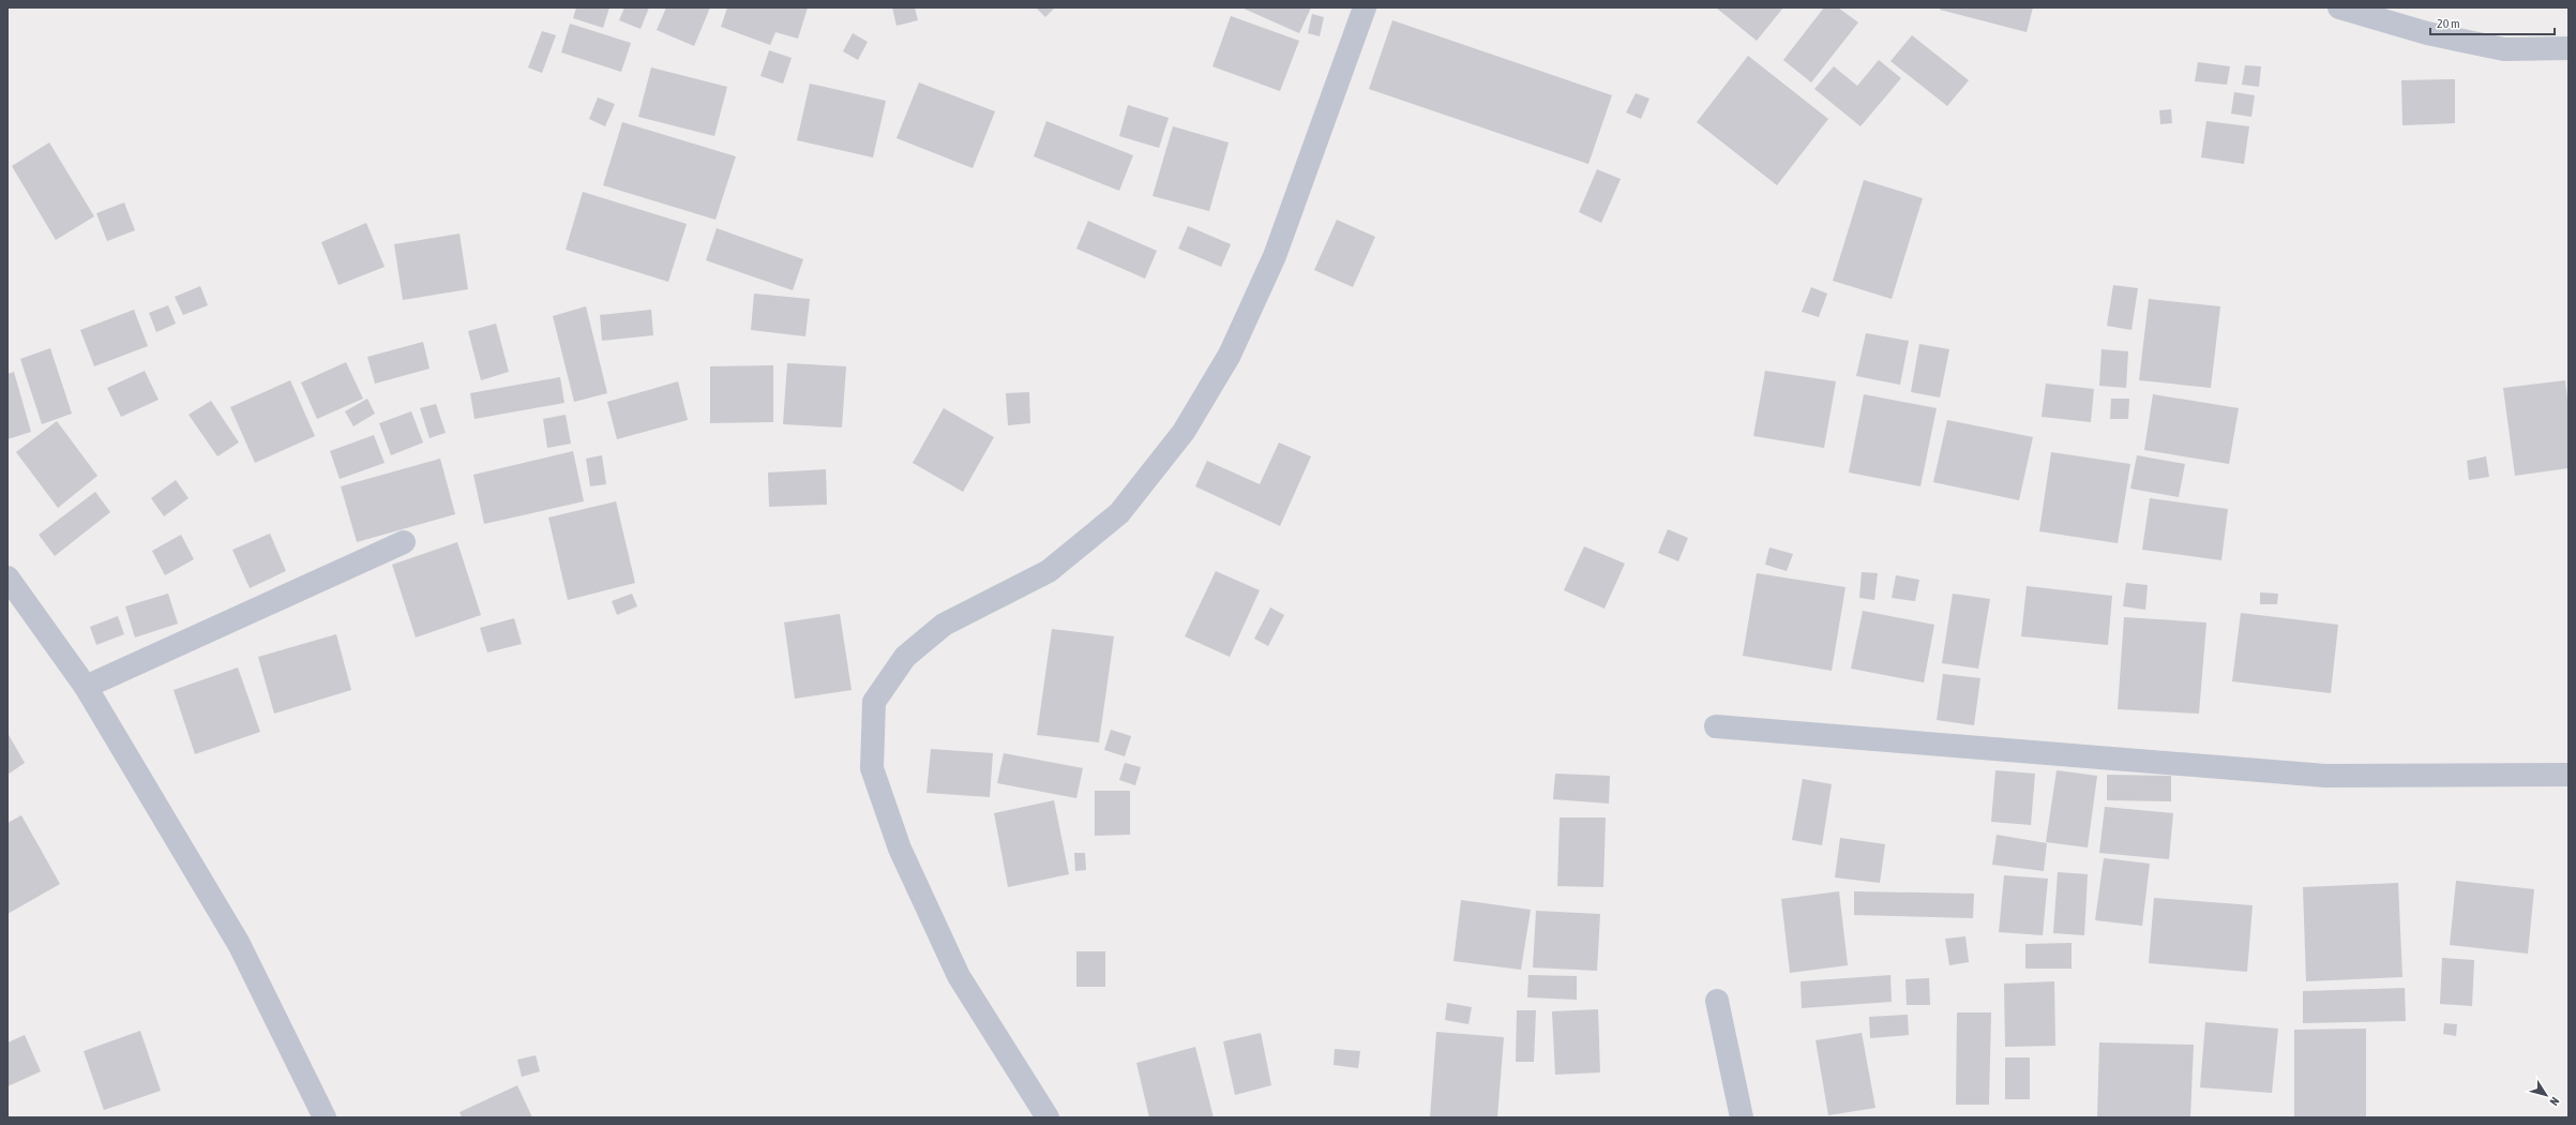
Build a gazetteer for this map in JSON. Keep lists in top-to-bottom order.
{
  "scale_bar": "20 m",
  "north": "bottom right"
}
